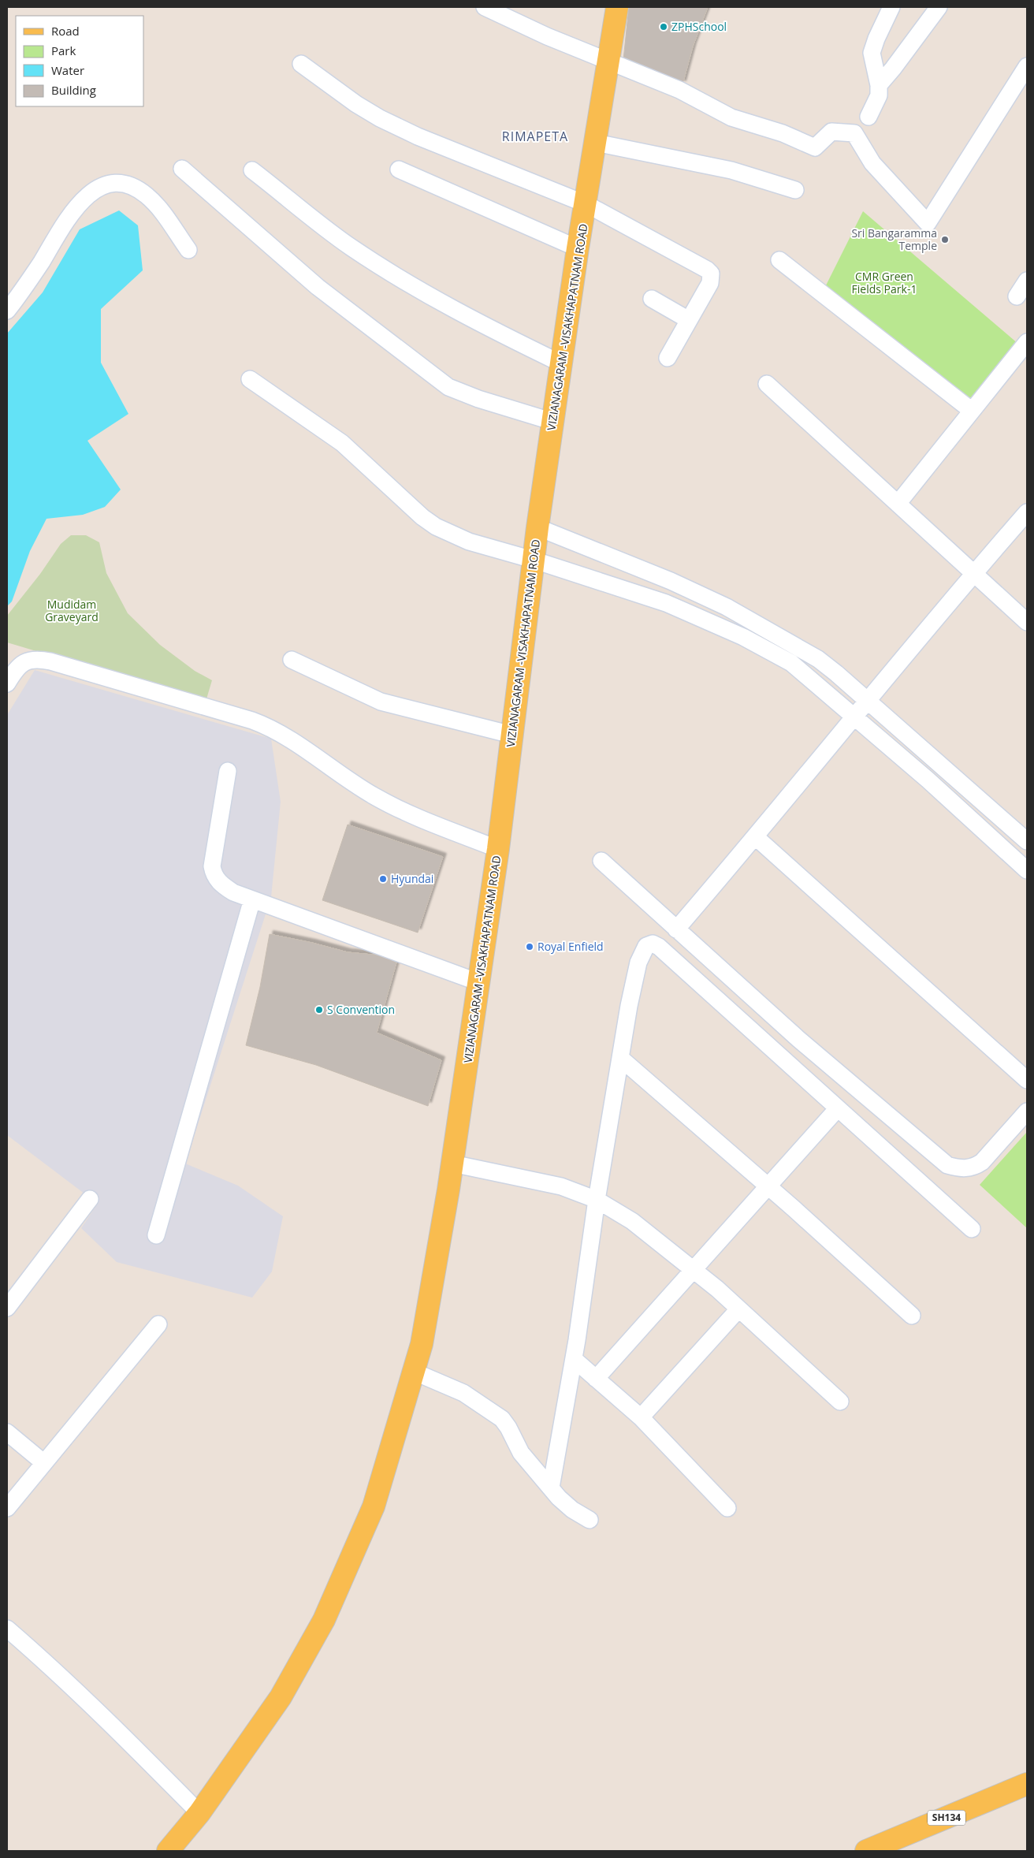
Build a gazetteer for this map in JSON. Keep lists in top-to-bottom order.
{
  "streets": {
    "main road": ["VIZIANAGARAM -VISAKHAPATNAM ROAD", "SH134"]
  },
  "districts": ["RIMAPETA"],
  "parks": ["CMR Green Fields Park-1", "Mudidam Graveyard"],
  "places": [
    "ZPHSchool",
    "Sri Bangaramma Temple",
    "Hyundai",
    "Royal Enfield",
    "S Convention"
  ],
  "legend": [
    "Road",
    "Park",
    "Water",
    "Building"
  ]
}
